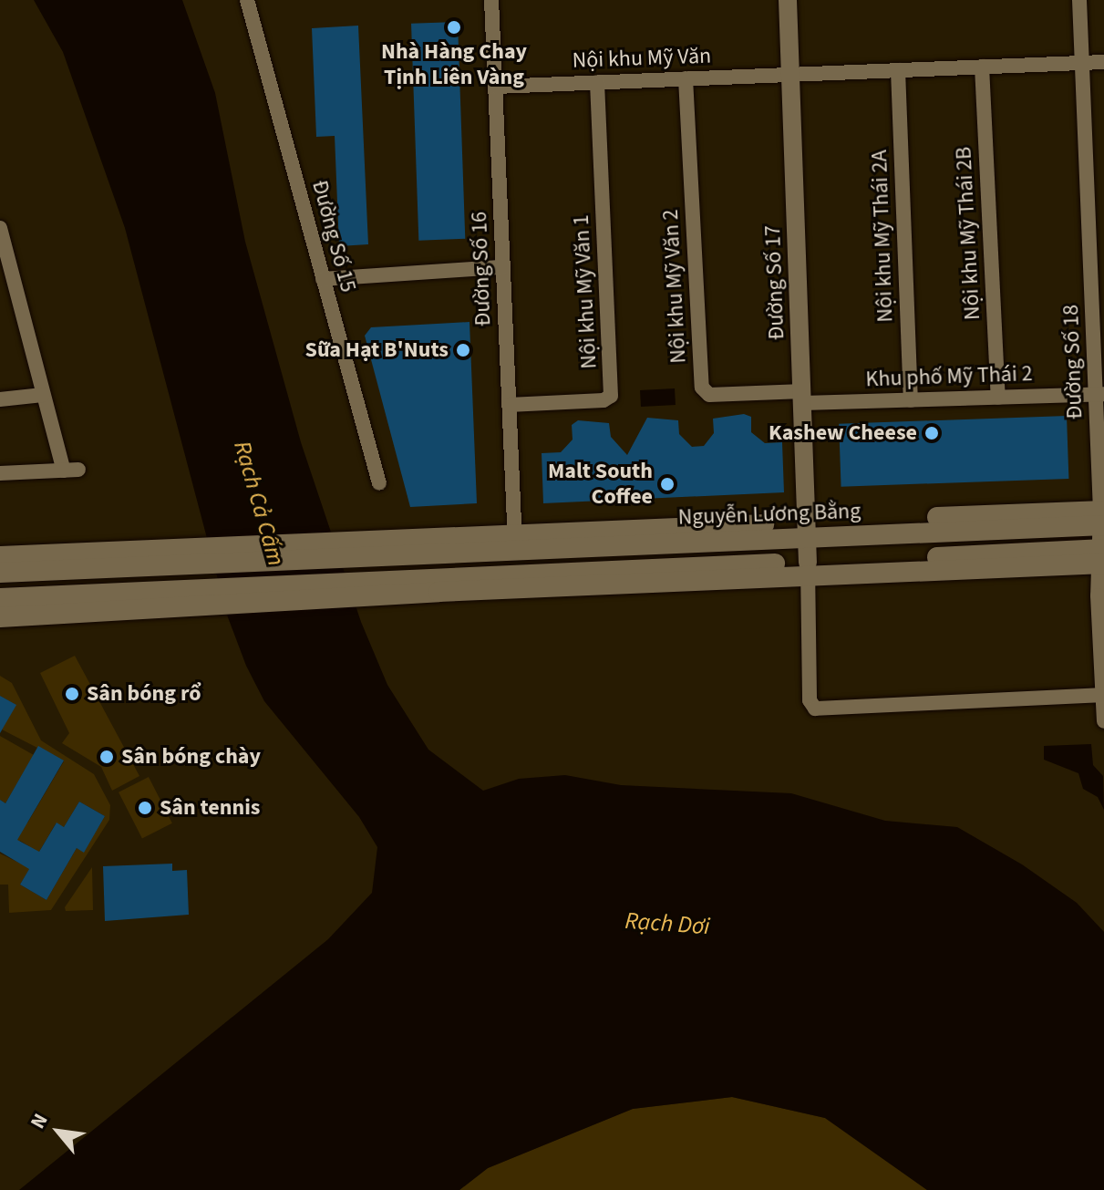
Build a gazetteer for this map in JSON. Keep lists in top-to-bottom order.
{
  "streets": {
    "main road": ["Nguyễn Lương Bằng"],
    "street": [
      "Nội khu Mỹ Văn",
      "Nội khu Mỹ Thái 2B",
      "Đường Số 15",
      "Nội khu Mỹ Thái 2A",
      "Đường Số 16",
      "Đường Số 17",
      "Nội khu Mỹ Văn 2",
      "Nội khu Mỹ Văn 1",
      "Đường Số 18",
      "Khu phố Mỹ Thái 2"
    ]
  },
  "crossings": [
    ["Nội khu Mỹ Văn", "Đường Số 16"],
    ["Nội khu Mỹ Văn", "Đường Số 17"],
    ["Nội khu Mỹ Văn", "Nội khu Mỹ Văn 2"],
    ["Nội khu Mỹ Văn", "Nội khu Mỹ Văn 1"],
    ["Nội khu Mỹ Thái 2B", "Khu phố Mỹ Thái 2"],
    ["Nội khu Mỹ Thái 2A", "Khu phố Mỹ Thái 2"],
    ["Đường Số 16", "Nội khu Mỹ Văn 1"],
    ["Đường Số 16", "Nguyễn Lương Bằng"],
    ["Đường Số 17", "Nội khu Mỹ Văn 2"],
    ["Đường Số 17", "Khu phố Mỹ Thái 2"],
    ["Đường Số 17", "Nguyễn Lương Bằng"],
    ["Nội khu Mỹ Văn 2", "Khu phố Mỹ Thái 2"],
    ["Đường Số 18", "Khu phố Mỹ Thái 2"],
    ["Đường Số 18", "Nguyễn Lương Bằng"]
  ],
  "water": ["Rạch Cả Cấm", "Rạch Dơi"],
  "places": [
    "Nhà Hàng Chay Tịnh Liên Vàng",
    "Sữa Hạt B'Nuts",
    "Kashew Cheese",
    "Malt South Coffee",
    "Sân bóng rổ",
    "Sân bóng chày",
    "Sân tennis"
  ],
  "north": "top left"
}
